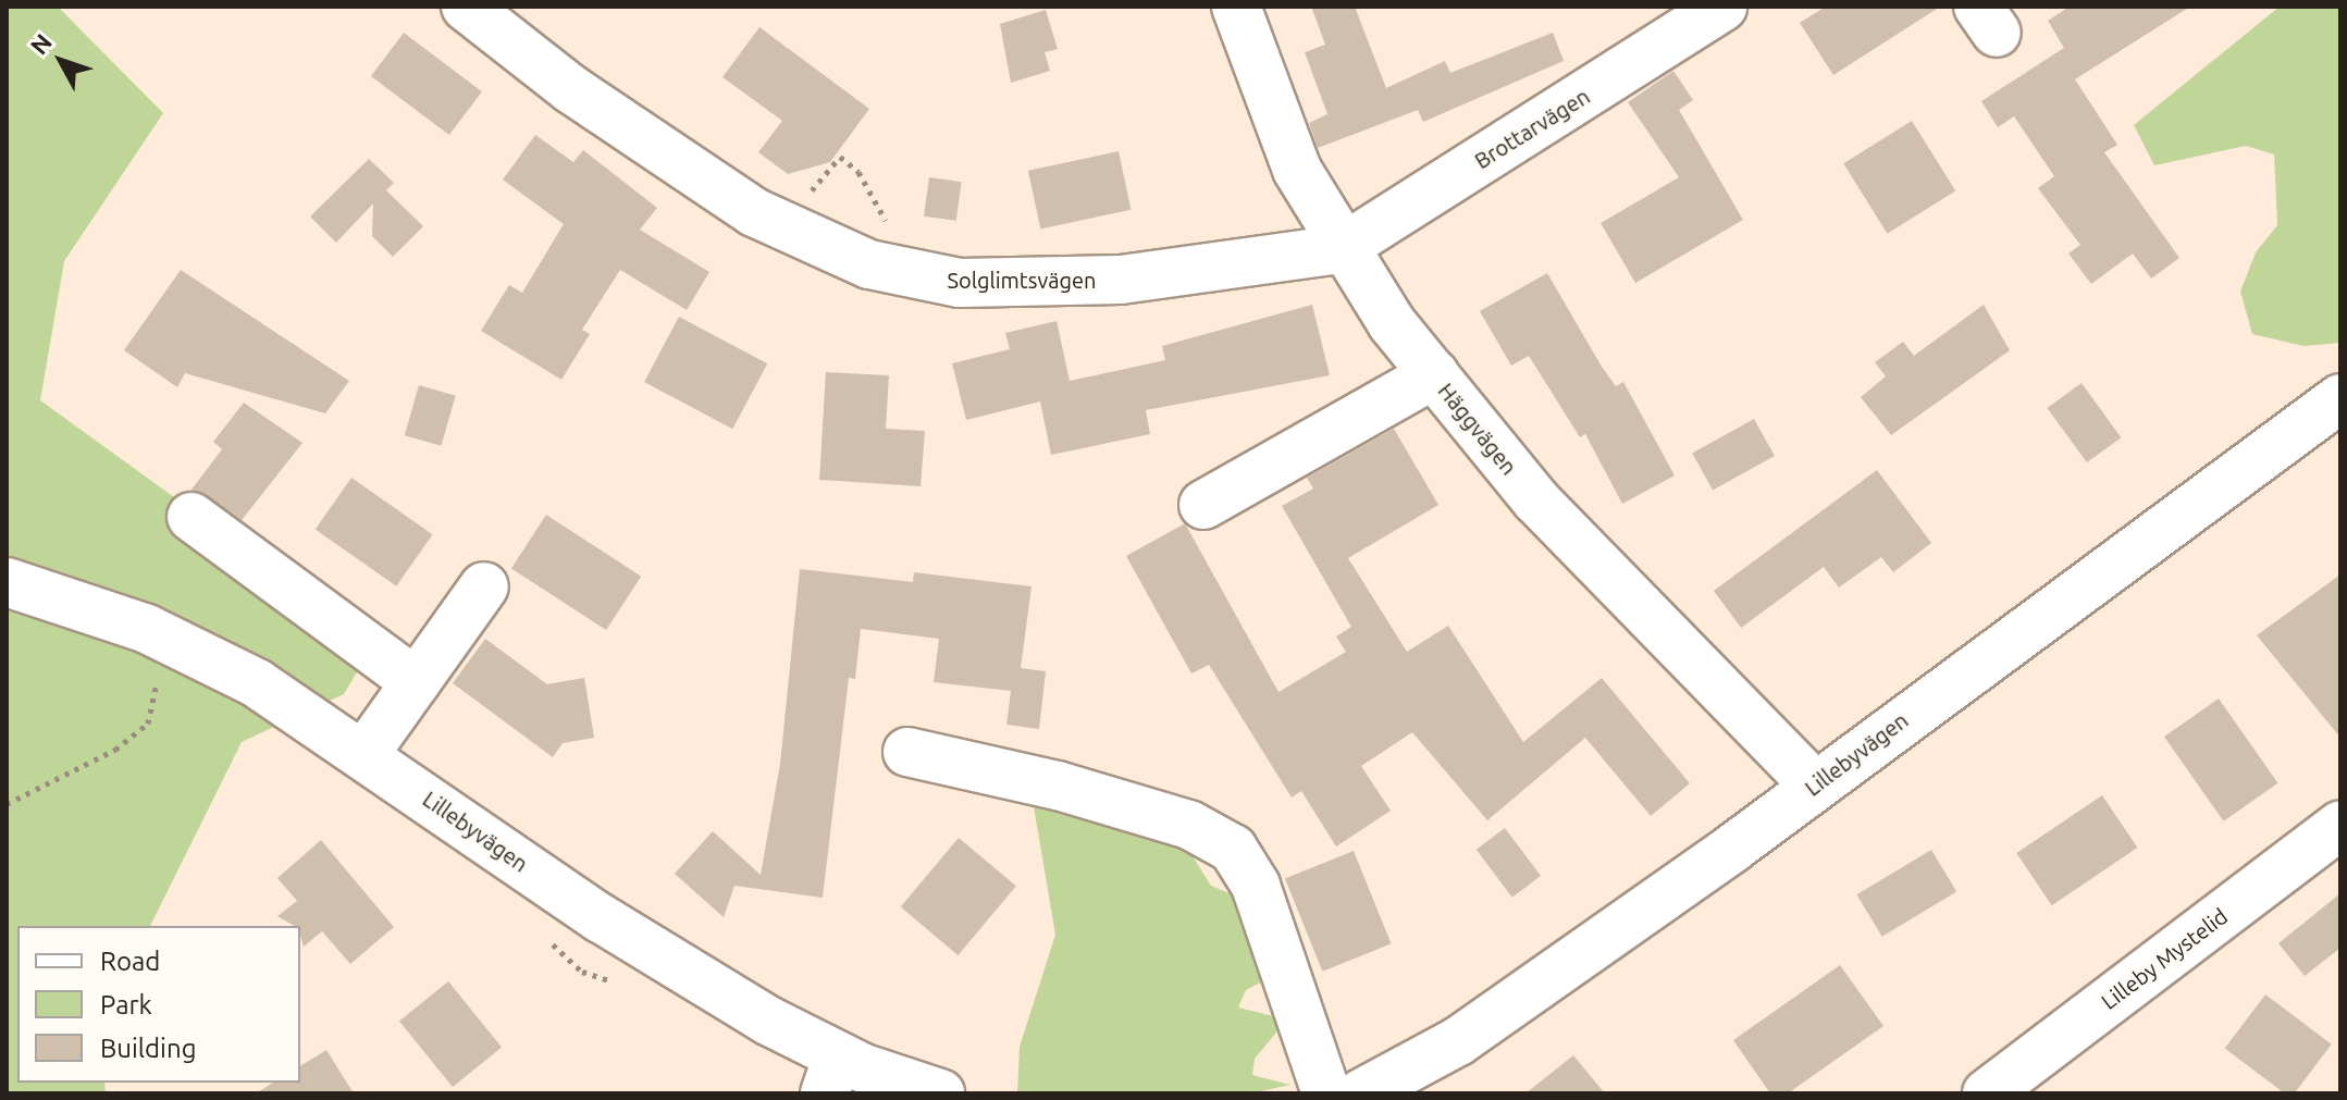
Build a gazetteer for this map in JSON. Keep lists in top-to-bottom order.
{
  "streets": {
    "street": [
      "Brottarvägen",
      "Solglimtsvägen",
      "Häggvägen",
      "Lillebyvägen",
      "Lilleby Mystelid"
    ]
  },
  "crossings": [
    ["Brottarvägen", "Solglimtsvägen"],
    ["Brottarvägen", "Häggvägen"],
    ["Solglimtsvägen", "Häggvägen"],
    ["Häggvägen", "Lillebyvägen"]
  ],
  "legend": ["Road", "Park", "Building"],
  "north": "top left"
}
